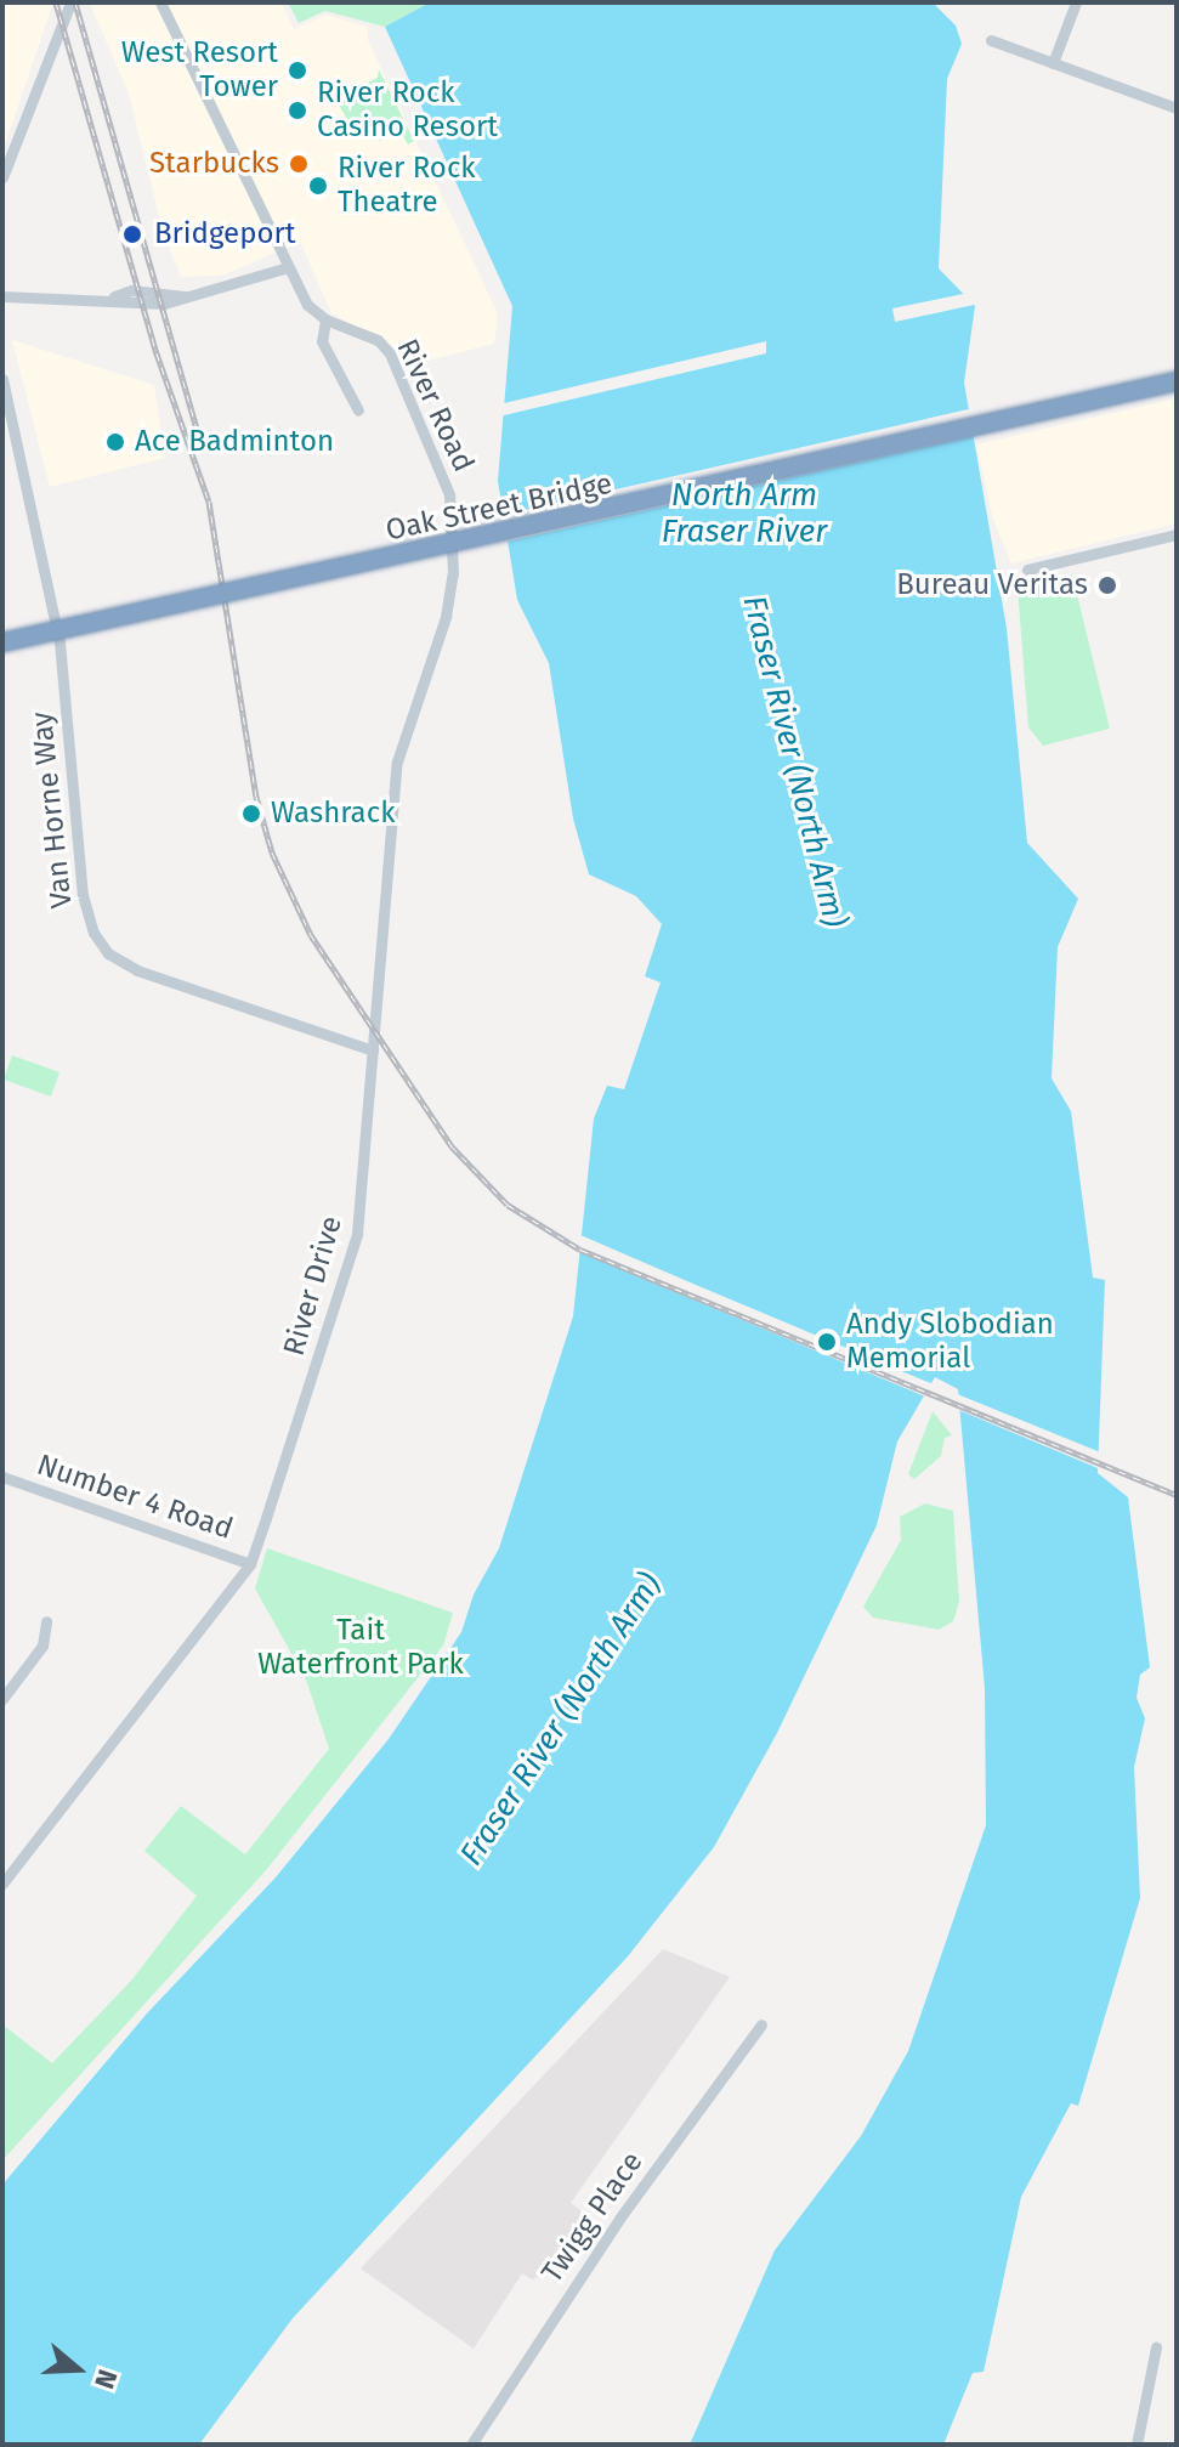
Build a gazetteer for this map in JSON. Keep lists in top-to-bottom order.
{
  "streets": {
    "highway": ["Oak Street Bridge"],
    "street": [
      "River Road",
      "Van Horne Way",
      "River Drive",
      "Number 4 Road",
      "Twigg Place"
    ]
  },
  "crossings": [
    ["River Road", "River Drive"],
    ["Van Horne Way", "River Drive"],
    ["River Drive", "Number 4 Road"]
  ],
  "water": ["North Arm Fraser River", "Fraser River (North Arm)"],
  "parks": ["Tait Waterfront Park"],
  "places": [
    "West Resort Tower",
    "River Rock Casino Resort",
    "Starbucks",
    "River Rock Theatre",
    "Bridgeport",
    "Ace Badminton",
    "Bureau Veritas",
    "Washrack",
    "Andy Slobodian Memorial"
  ],
  "north": "right"
}
